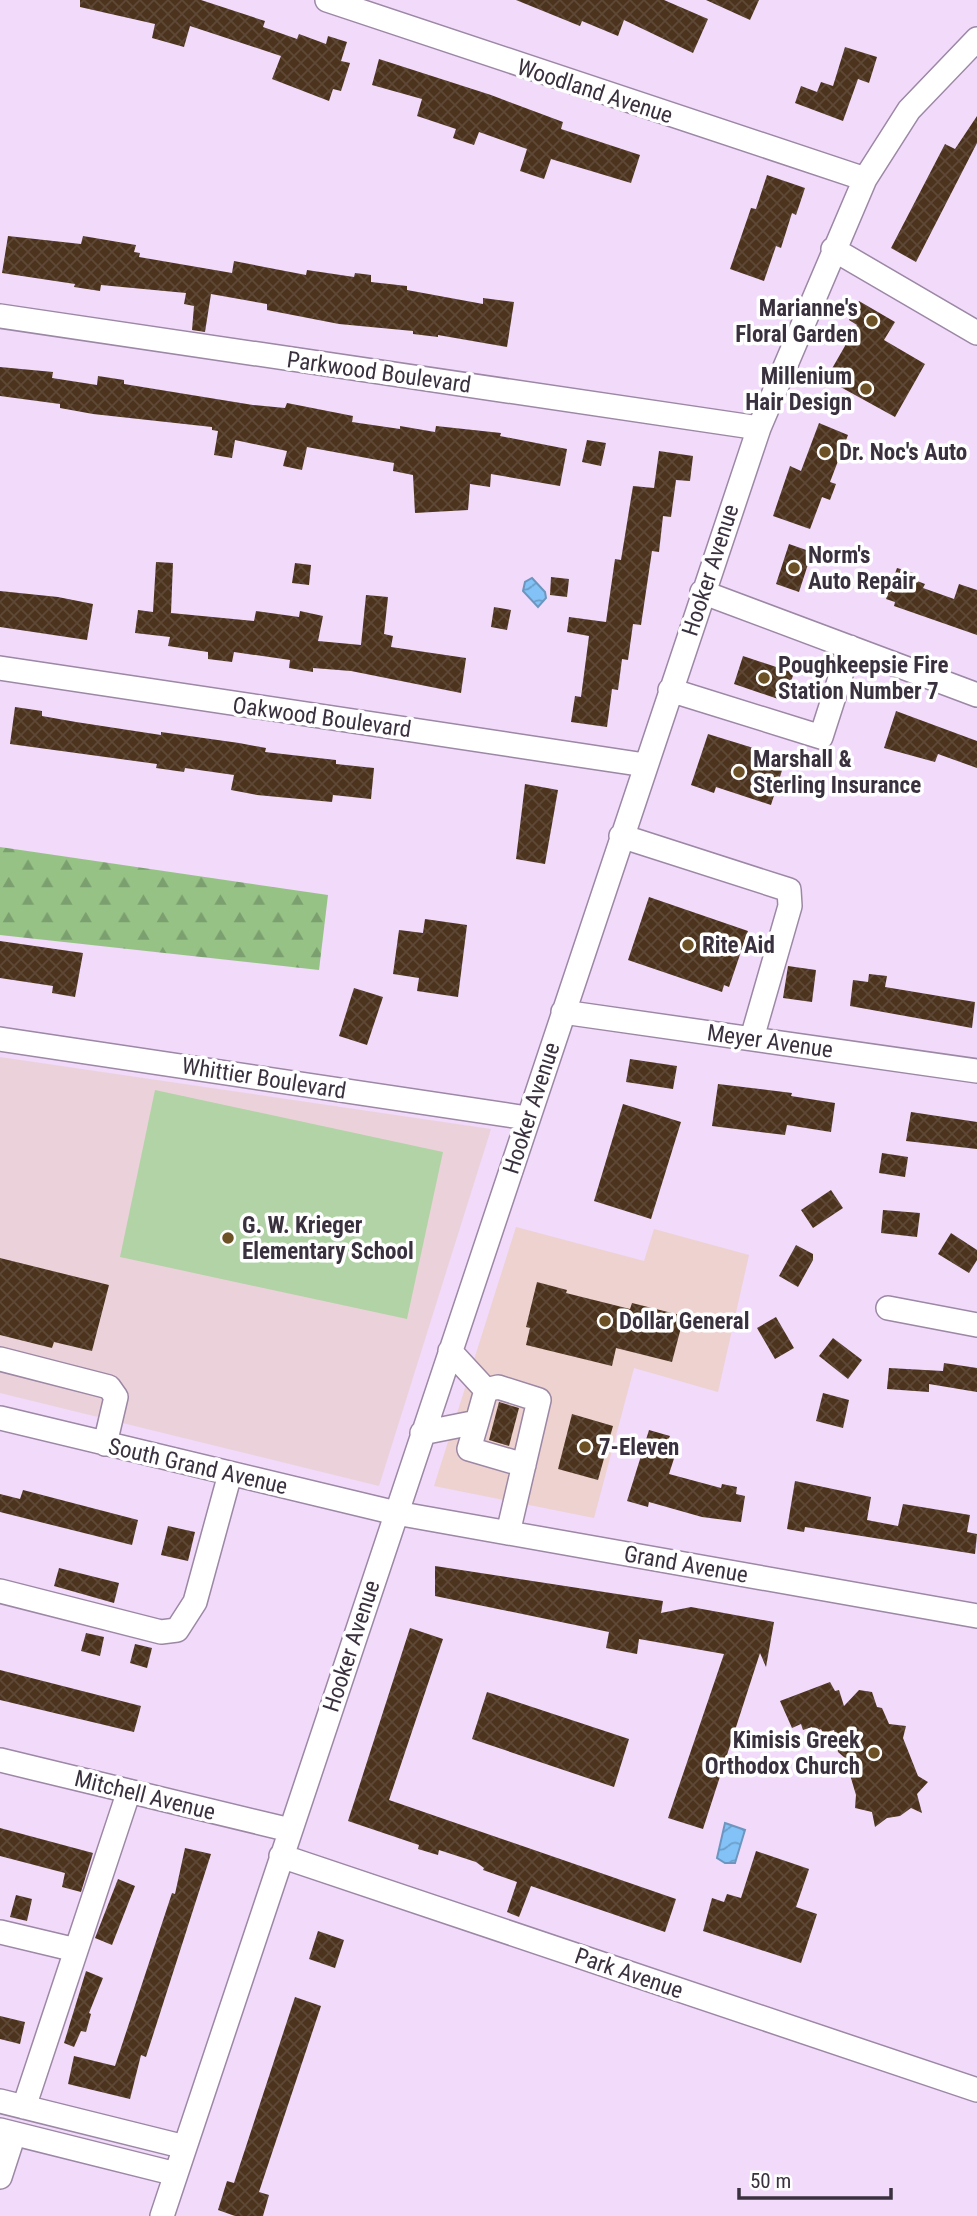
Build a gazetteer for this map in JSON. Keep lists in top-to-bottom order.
{
  "streets": {
    "street": [
      "Woodland Avenue",
      "Parkwood Boulevard",
      "Hooker Avenue",
      "Oakwood Boulevard",
      "Meyer Avenue",
      "Whittier Boulevard",
      "South Grand Avenue",
      "Grand Avenue",
      "Mitchell Avenue",
      "Park Avenue"
    ]
  },
  "crossings": [
    ["Woodland Avenue", "Hooker Avenue"],
    ["Parkwood Boulevard", "Hooker Avenue"],
    ["Hooker Avenue", "Oakwood Boulevard"],
    ["Hooker Avenue", "Meyer Avenue"],
    ["Hooker Avenue", "Whittier Boulevard"],
    ["Hooker Avenue", "South Grand Avenue"],
    ["Hooker Avenue", "Grand Avenue"],
    ["Hooker Avenue", "Mitchell Avenue"],
    ["Hooker Avenue", "Park Avenue"],
    ["South Grand Avenue", "Grand Avenue"]
  ],
  "places": [
    "Marianne's Floral Garden",
    "Millenium Hair Design",
    "Dr. Noc's Auto",
    "Norm's Auto Repair",
    "Poughkeepsie Fire Station Number 7",
    "Marshall & Sterling Insurance",
    "Rite Aid",
    "G. W. Krieger Elementary School",
    "Dollar General",
    "7-Eleven",
    "Kimisis Greek Orthodox Church"
  ],
  "scale_bar": "50 m"
}
